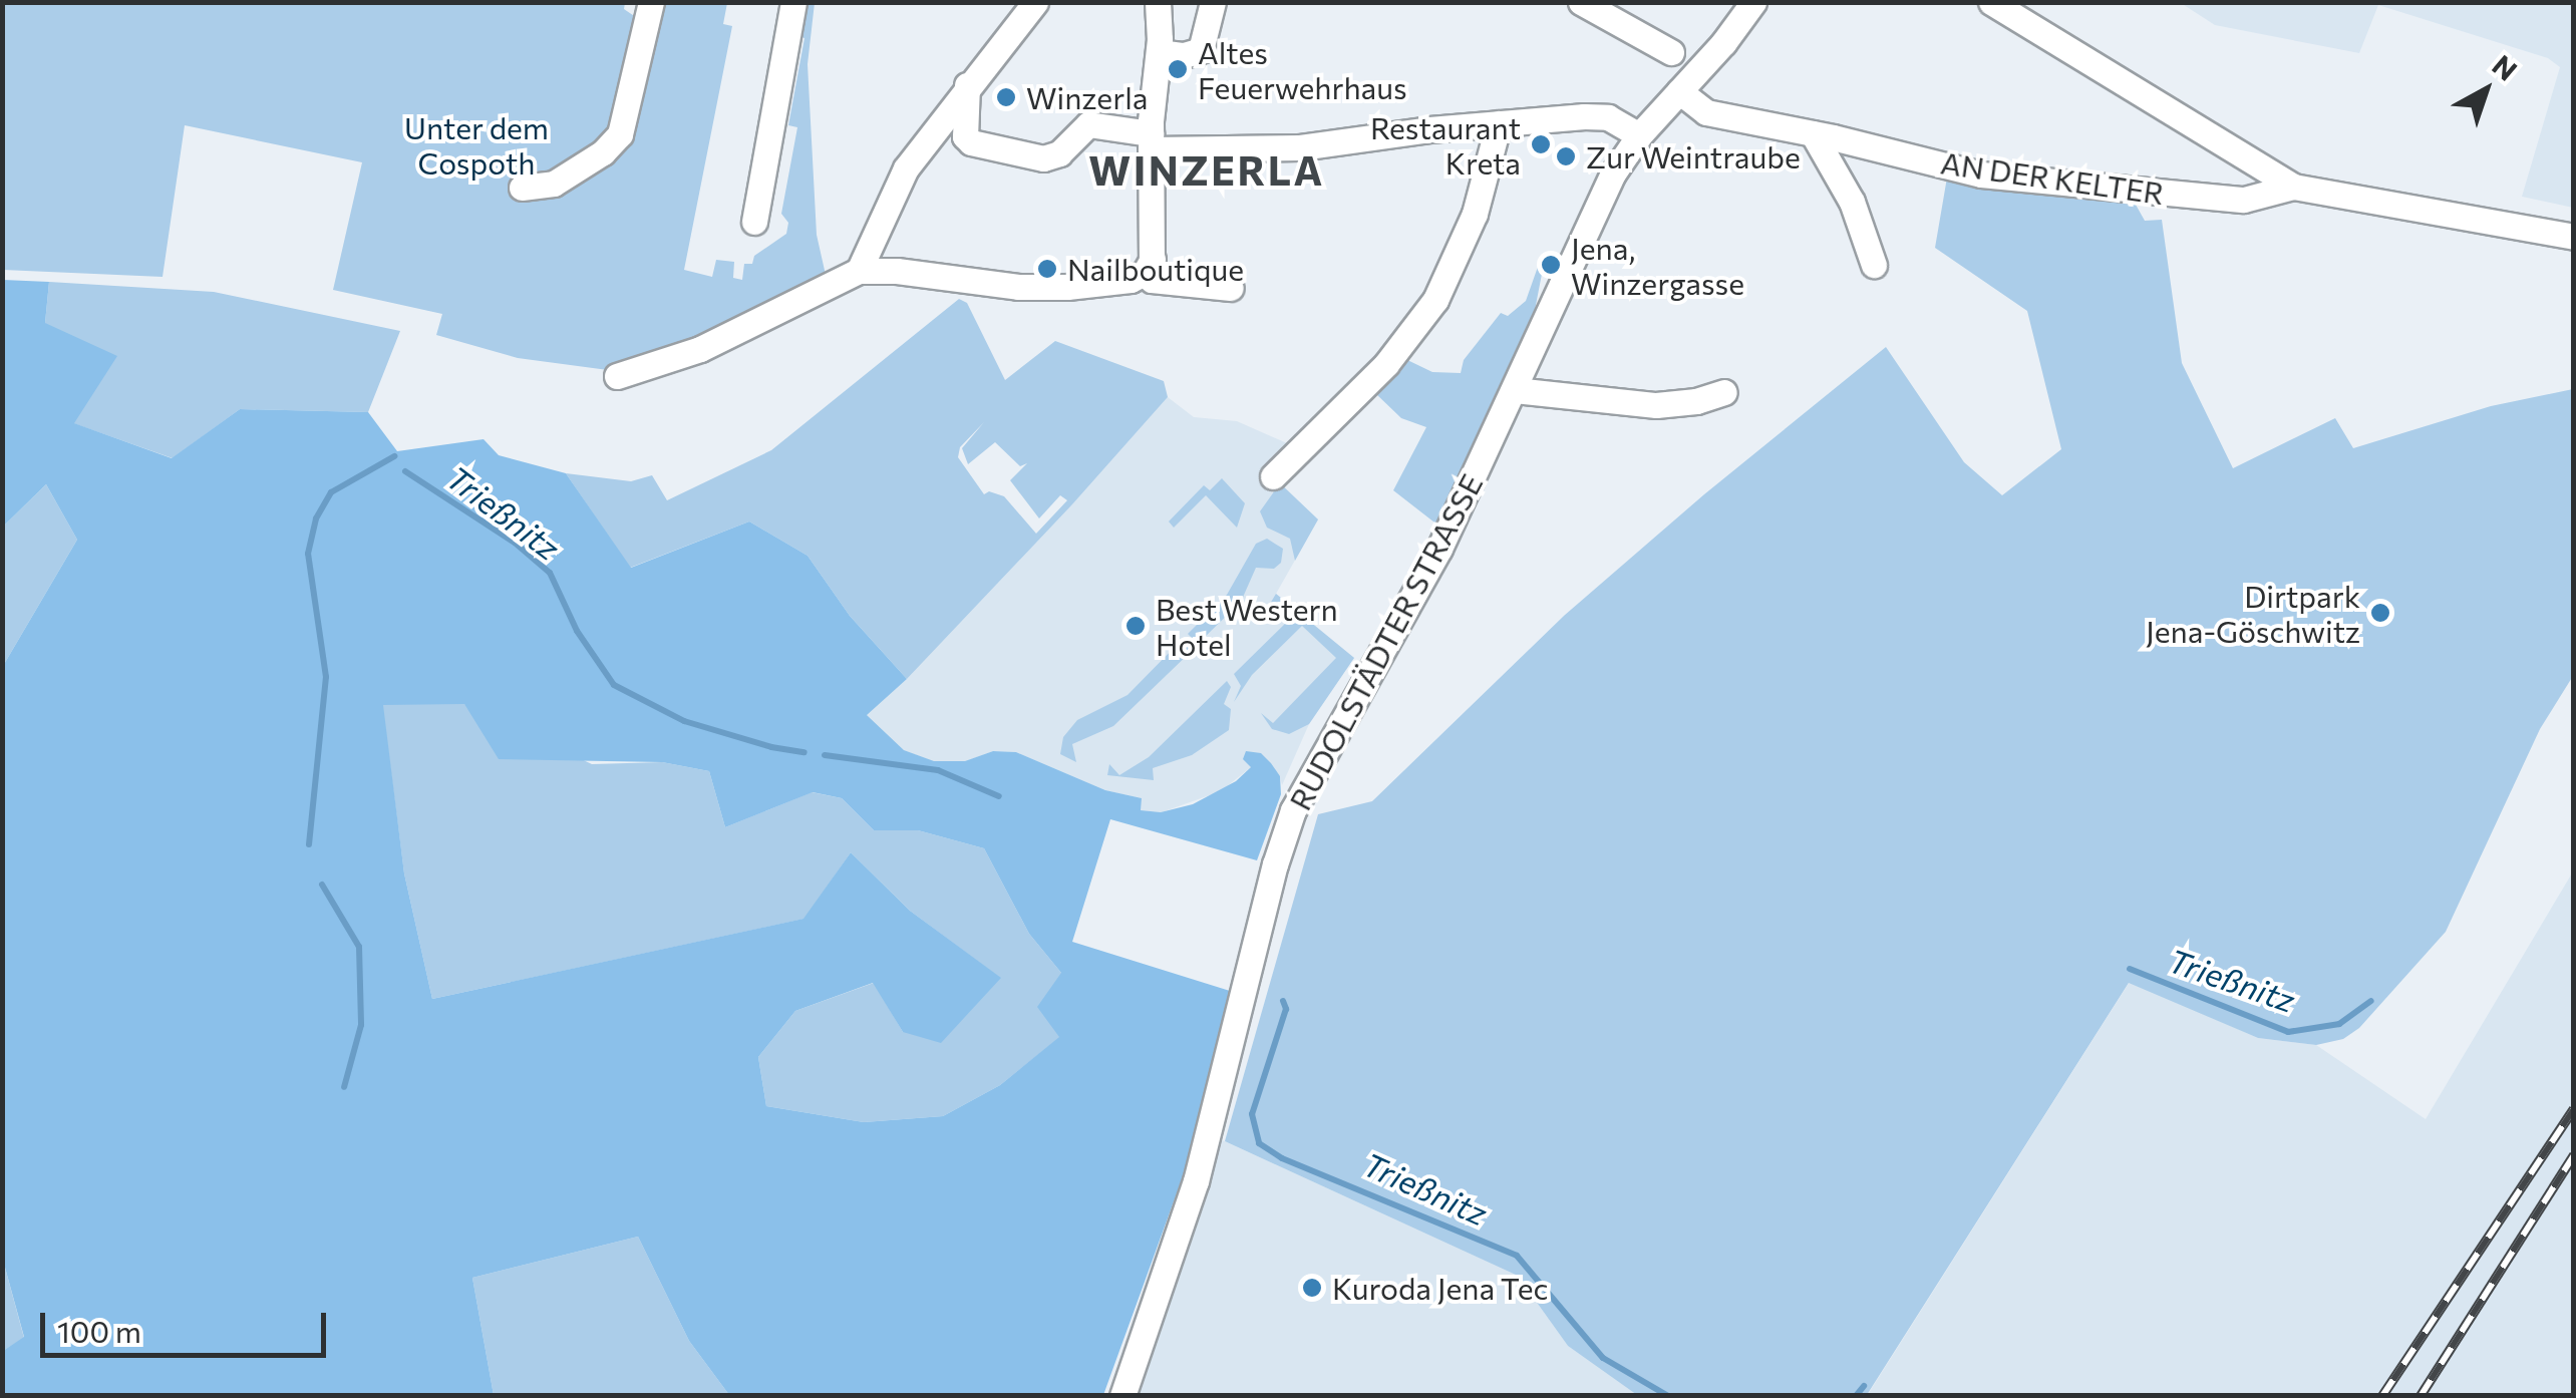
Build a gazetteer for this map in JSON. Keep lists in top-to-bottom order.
{
  "streets": {
    "street": ["AN DER KELTER", "RUDOLSTÄDTER STRASSE"]
  },
  "crossings": [
    ["AN DER KELTER", "RUDOLSTÄDTER STRASSE"]
  ],
  "districts": ["WINZERLA"],
  "water": ["Trießnitz"],
  "parks": ["Unter dem Cospoth"],
  "places": [
    "Altes Feuerwehrhaus",
    "Winzerla",
    "Restaurant Kreta",
    "Zur Weintraube",
    "Jena, Winzergasse",
    "Nailboutique",
    "Dirtpark Jena-Göschwitz",
    "Best Western Hotel",
    "Kuroda Jena Tec"
  ],
  "scale_bar": "100 m",
  "north": "top right"
}
